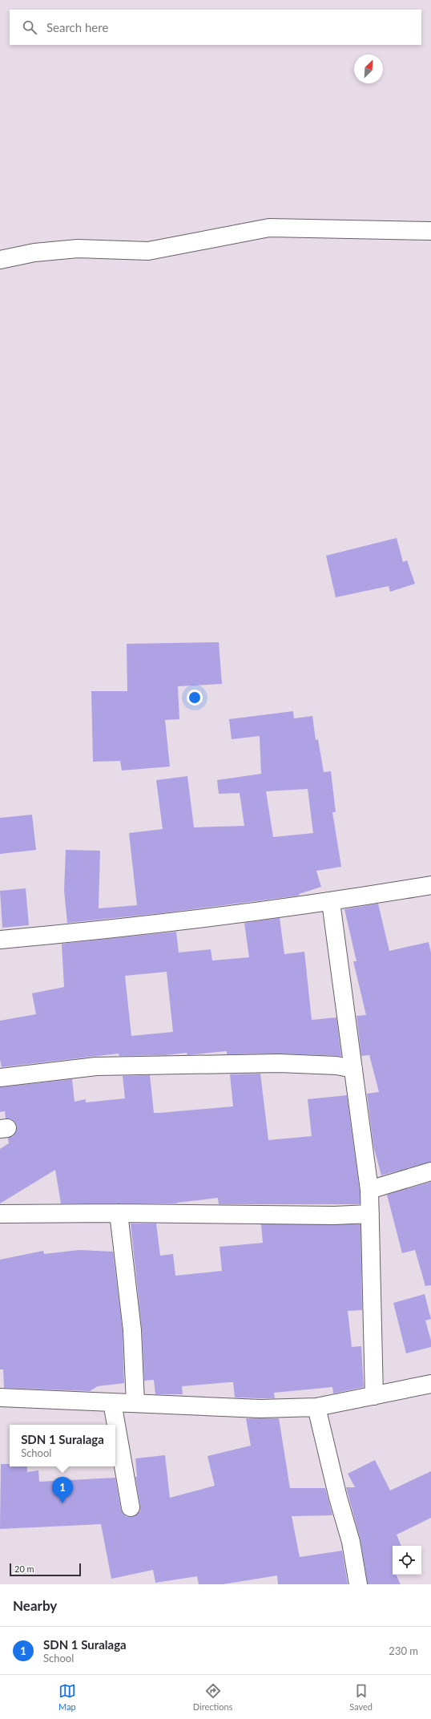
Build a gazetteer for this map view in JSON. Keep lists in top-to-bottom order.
{
  "scale_bar": "20 m",
  "north": "top right",
  "page": {
    "search": "Search here",
    "popup": ["SDN 1 Suralaga", "School"],
    "pins": "1",
    "scale": "20 m",
    "heading": "Nearby",
    "list": [
      {
        "mark": "1",
        "name": "SDN 1 Suralaga",
        "note": "School",
        "value": "230 m"
      }
    ],
    "nav": ["Map", "Directions", "Saved"]
  }
}
